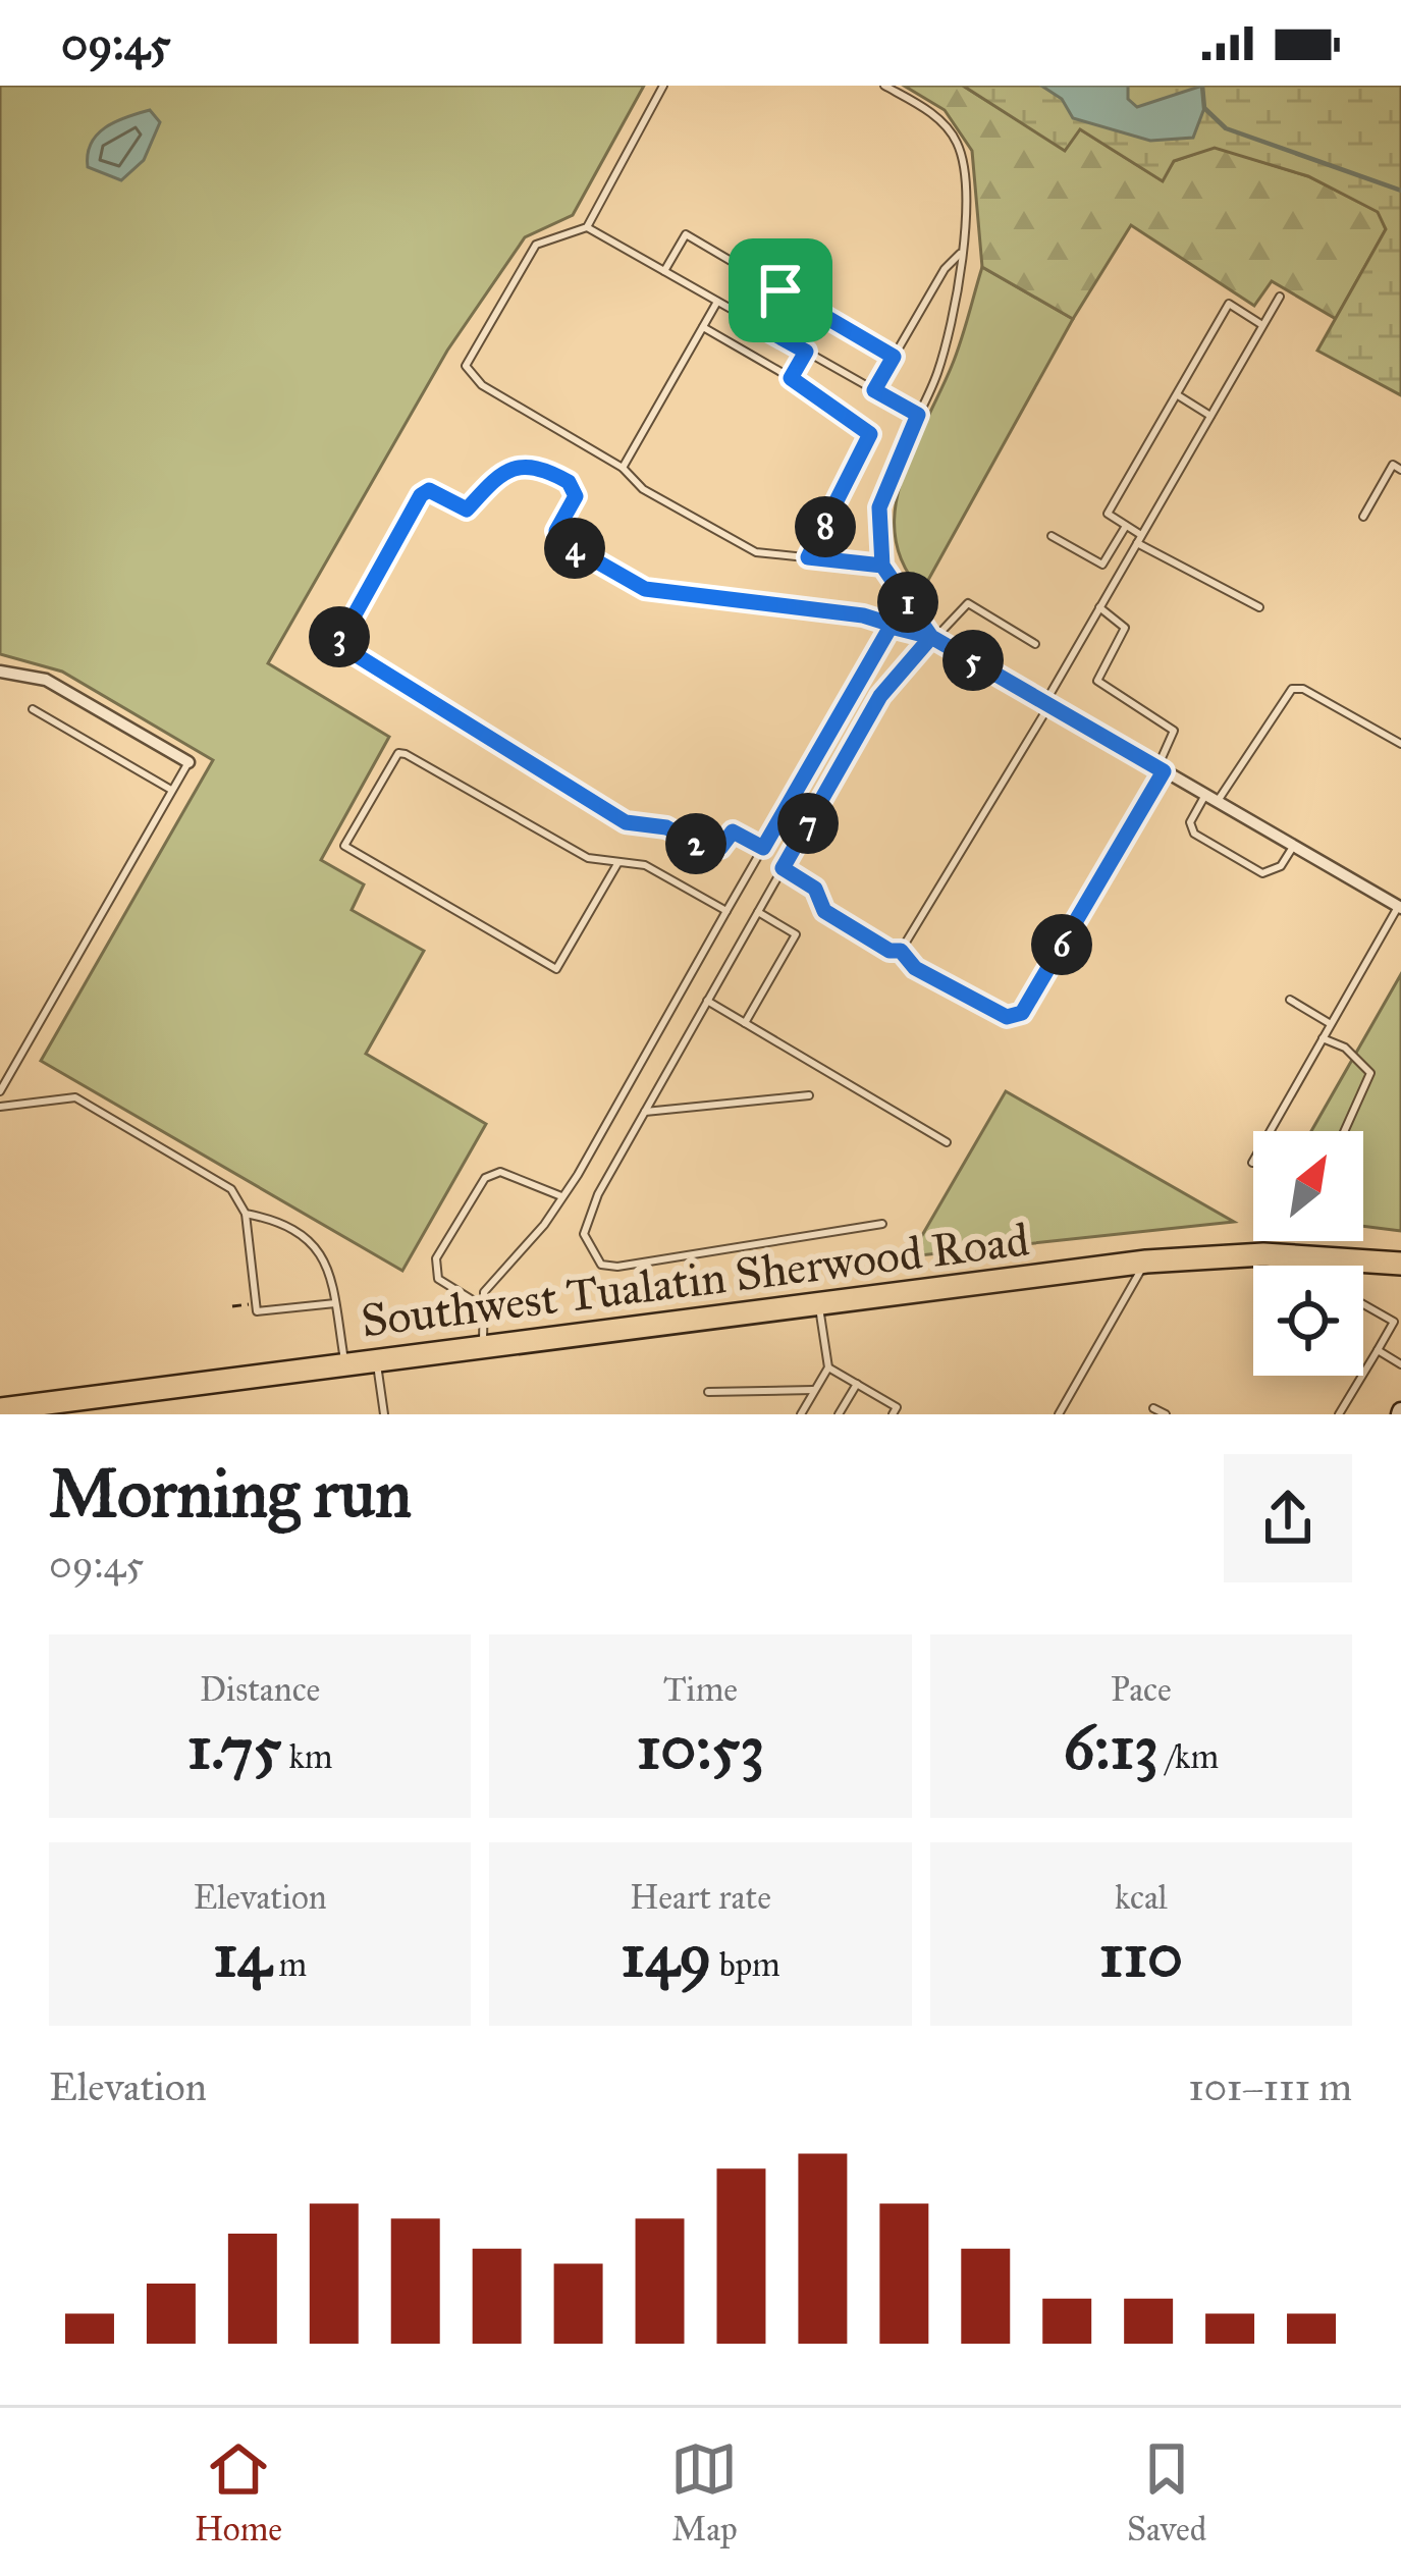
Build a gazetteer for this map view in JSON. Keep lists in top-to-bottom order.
{
  "streets": {
    "highway": ["Southwest Tualatin Sherwood Road"]
  },
  "north": "top right",
  "page": {
    "status": "09:45",
    "pins": [
      "8",
      "4",
      "1",
      "3",
      "5",
      "7",
      "2",
      "6"
    ],
    "heading": ["Morning run", "09:45"],
    "stats": [
      ["Distance", "1.75 km"],
      ["Time", "10:53"],
      ["Pace", "6:13 /km"],
      ["Elevation", "14 m"],
      ["Heart rate", "149 bpm"],
      ["kcal", "110"]
    ],
    "chart": ["Elevation", "101–111 m"],
    "tabs": ["Home", "Map", "Saved"]
  }
}
